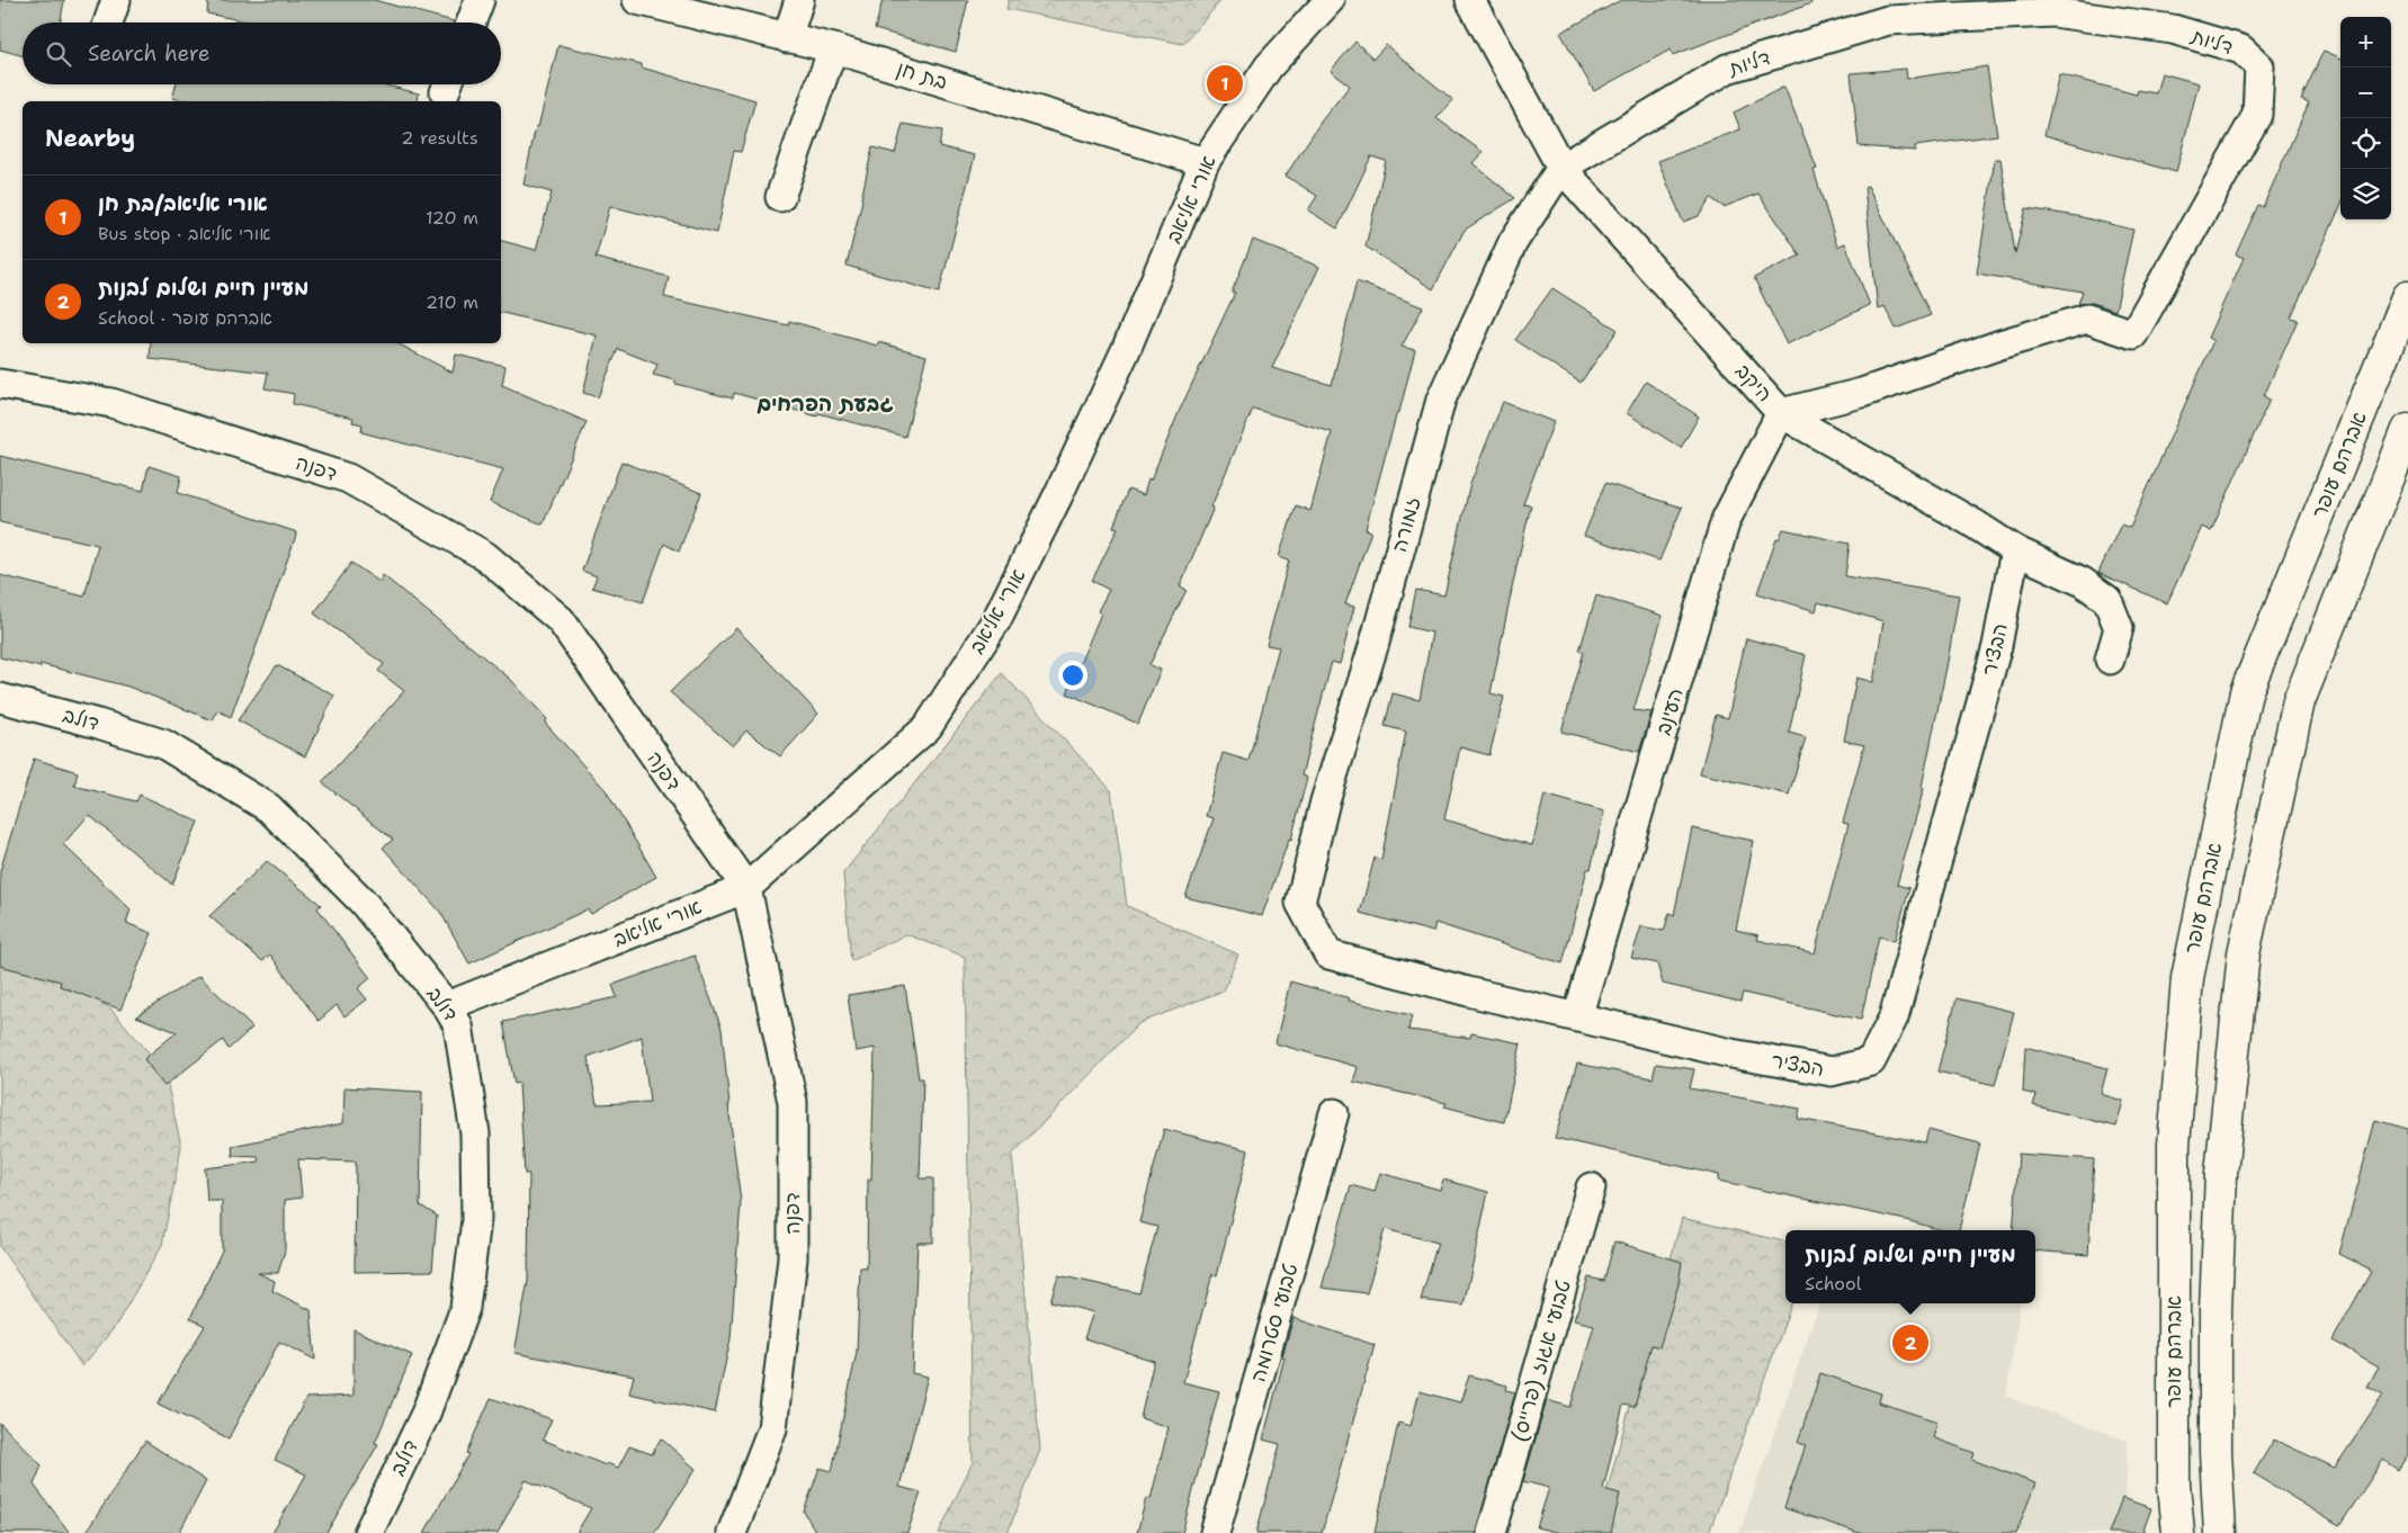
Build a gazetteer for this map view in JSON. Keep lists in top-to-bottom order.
{
  "streets": {
    "street": [
      "דליות",
      "בת חן",
      "אורי אליאב",
      "היקב",
      "אברהם עופר",
      "דפנה",
      "זמורה",
      "הבציר",
      "העינב",
      "דולב",
      "טבועי סטרומה",
      "טבועי אגוז (פרייס)"
    ]
  },
  "crossings": [
    ["דליות", "היקב"],
    ["דליות", "זמורה"],
    ["דליות", "העינב"],
    ["בת חן", "אורי אליאב"],
    ["אורי אליאב", "דפנה"],
    ["אורי אליאב", "דולב"],
    ["היקב", "זמורה"],
    ["היקב", "הבציר"],
    ["היקב", "העינב"],
    ["זמורה", "הבציר"],
    ["הבציר", "העינב"]
  ],
  "districts": ["גבעת הפרחים"],
  "page": {
    "map_buttons": ["+", "−"],
    "search": "Search here",
    "pins": ["1", "2"],
    "heading": ["Nearby", "2 results"],
    "list": [
      {
        "mark": "1",
        "name": "אורי אליאב/בת חן",
        "note": "Bus stop · אורי אליאב",
        "value": "120 m"
      },
      {
        "mark": "2",
        "name": "מעיין חיים ושלום לבנות",
        "note": "School · אברהם עופר",
        "value": "210 m"
      }
    ],
    "popup": ["מעיין חיים ושלום לבנות", "School"]
  }
}
